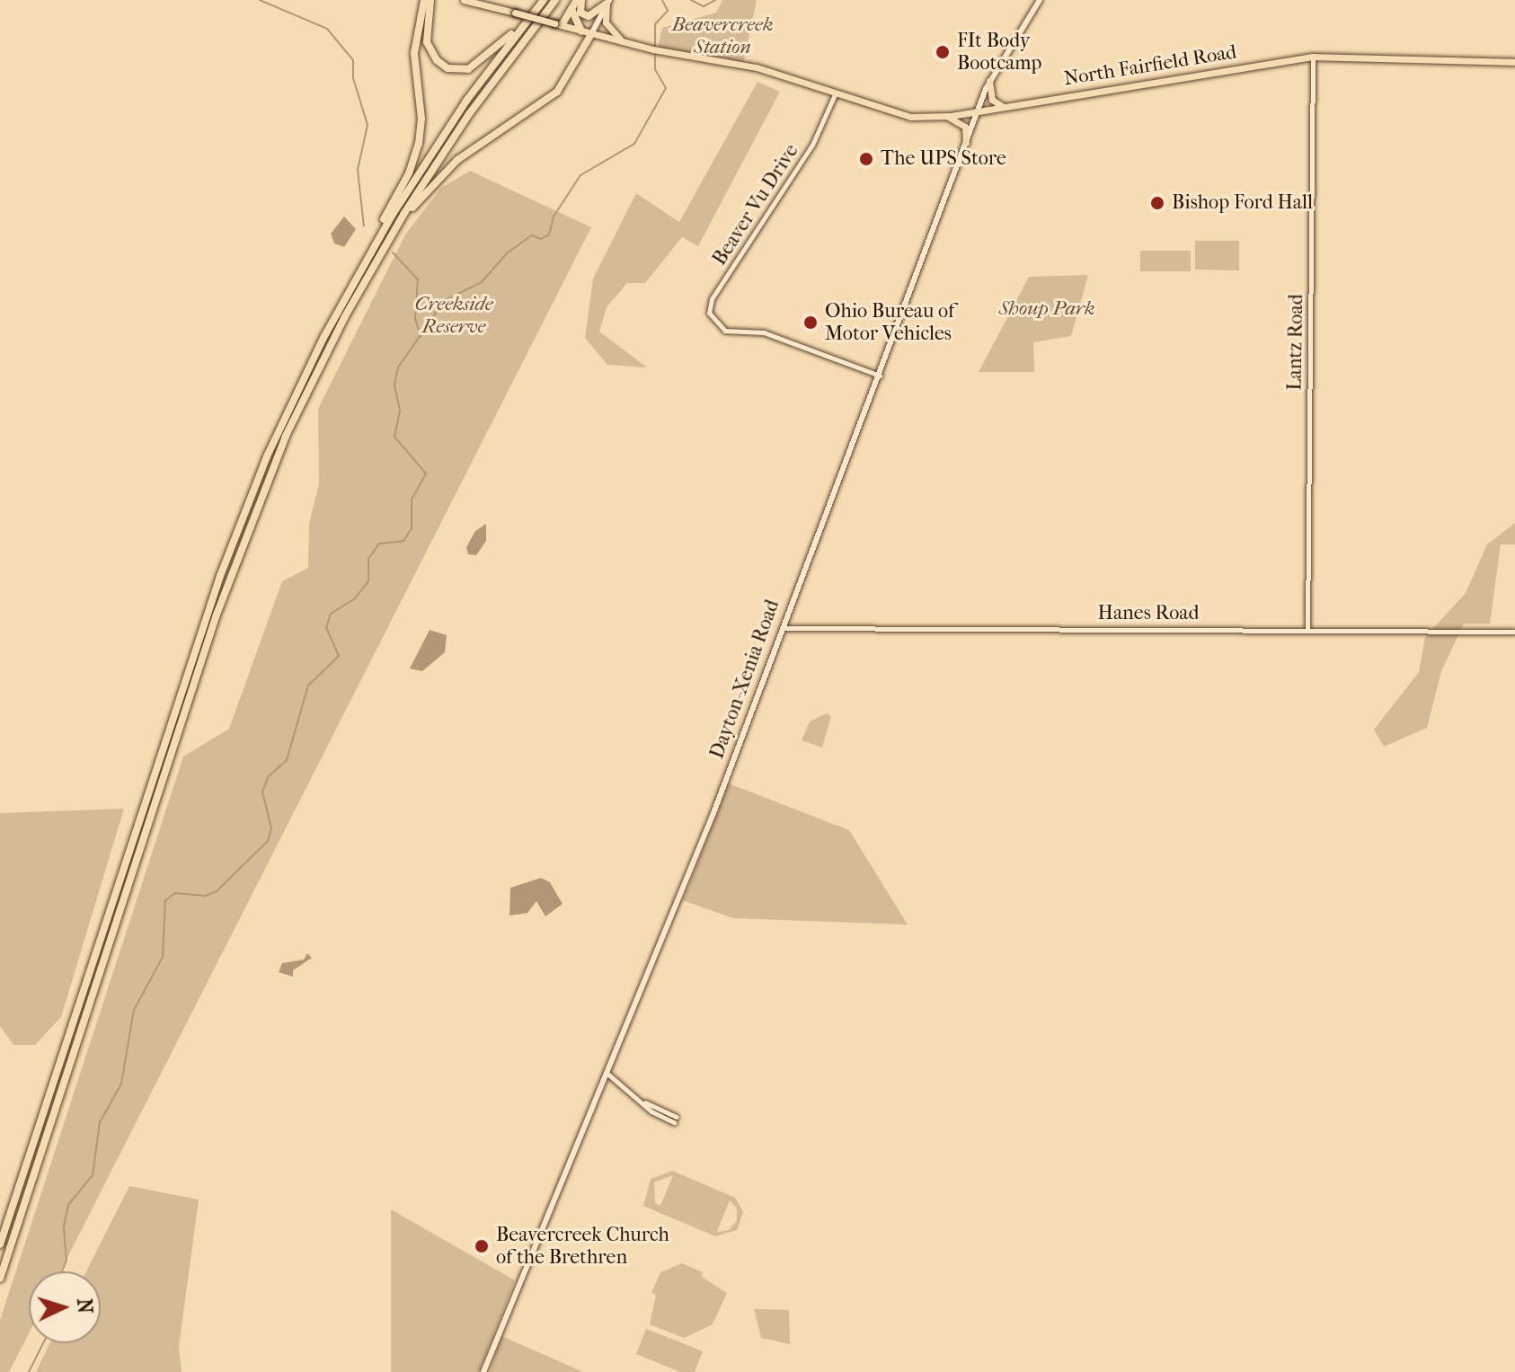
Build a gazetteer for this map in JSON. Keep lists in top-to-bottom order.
{
  "streets": {
    "main road": ["North Fairfield Road", "Dayton-Xenia Road"],
    "street": ["Beaver Vu Drive", "Lantz Road", "Hanes Road"]
  },
  "crossings": [
    ["North Fairfield Road", "Beaver Vu Drive"],
    ["North Fairfield Road", "Lantz Road"],
    ["North Fairfield Road", "Dayton-Xenia Road"],
    ["Beaver Vu Drive", "Dayton-Xenia Road"],
    ["Lantz Road", "Hanes Road"],
    ["Hanes Road", "Dayton-Xenia Road"]
  ],
  "parks": ["Beavercreek Station", "Creekside Reserve", "Shoup Park"],
  "places": [
    "FIt Body Bootcamp",
    "The UPS Store",
    "Bishop Ford Hall",
    "Ohio Bureau of Motor Vehicles",
    "Beavercreek Church of the Brethren"
  ],
  "north": "right"
}
